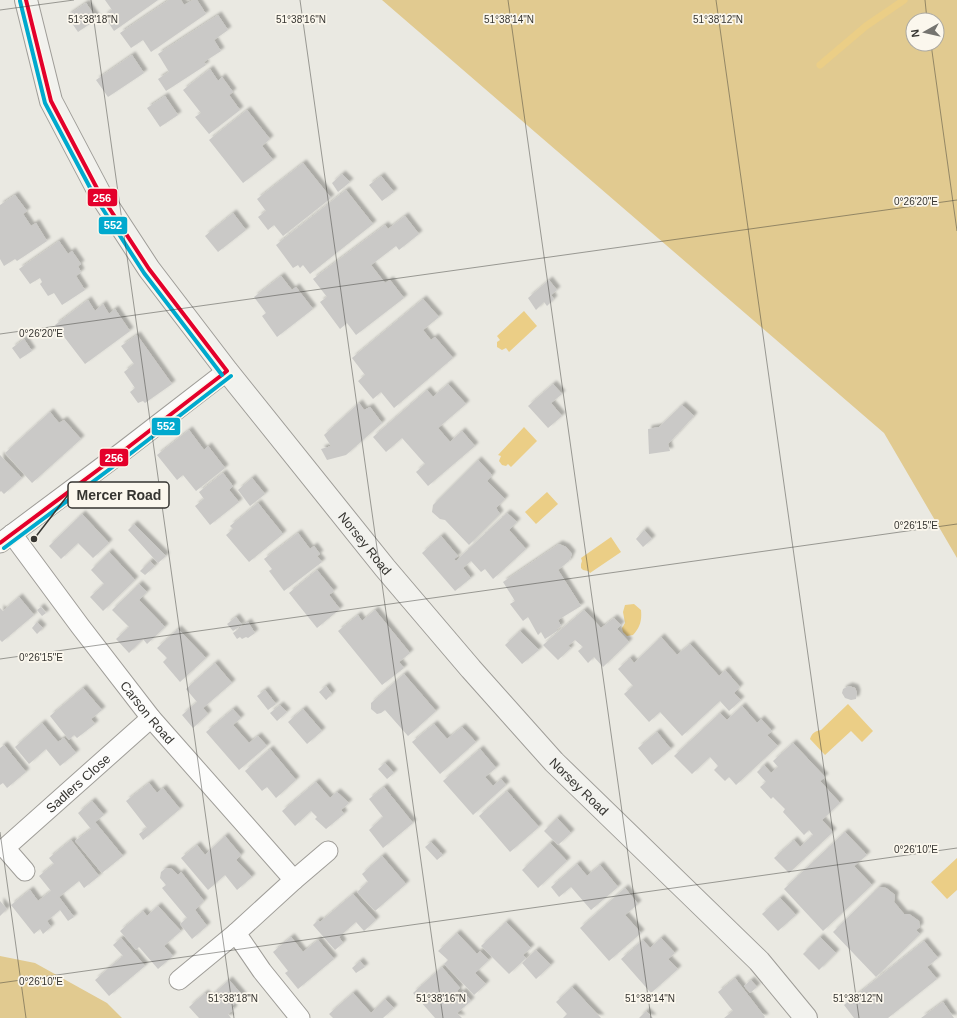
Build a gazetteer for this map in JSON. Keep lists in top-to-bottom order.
{
  "streets": {
    "street": ["Norsey Road", "Carson Road", "Sadlers Close"]
  },
  "crossings": [
    ["Carson Road", "Sadlers Close"]
  ],
  "places": ["Mercer Road"],
  "lines": ["transit line 256", "transit line 552"],
  "north": "left",
  "coordinates": [
    "51°38'18\"N",
    "51°38'16\"N",
    "51°38'14\"N",
    "51°38'12\"N",
    "0°26'20\"E",
    "0°26'15\"E",
    "0°26'10\"E"
  ]
}
